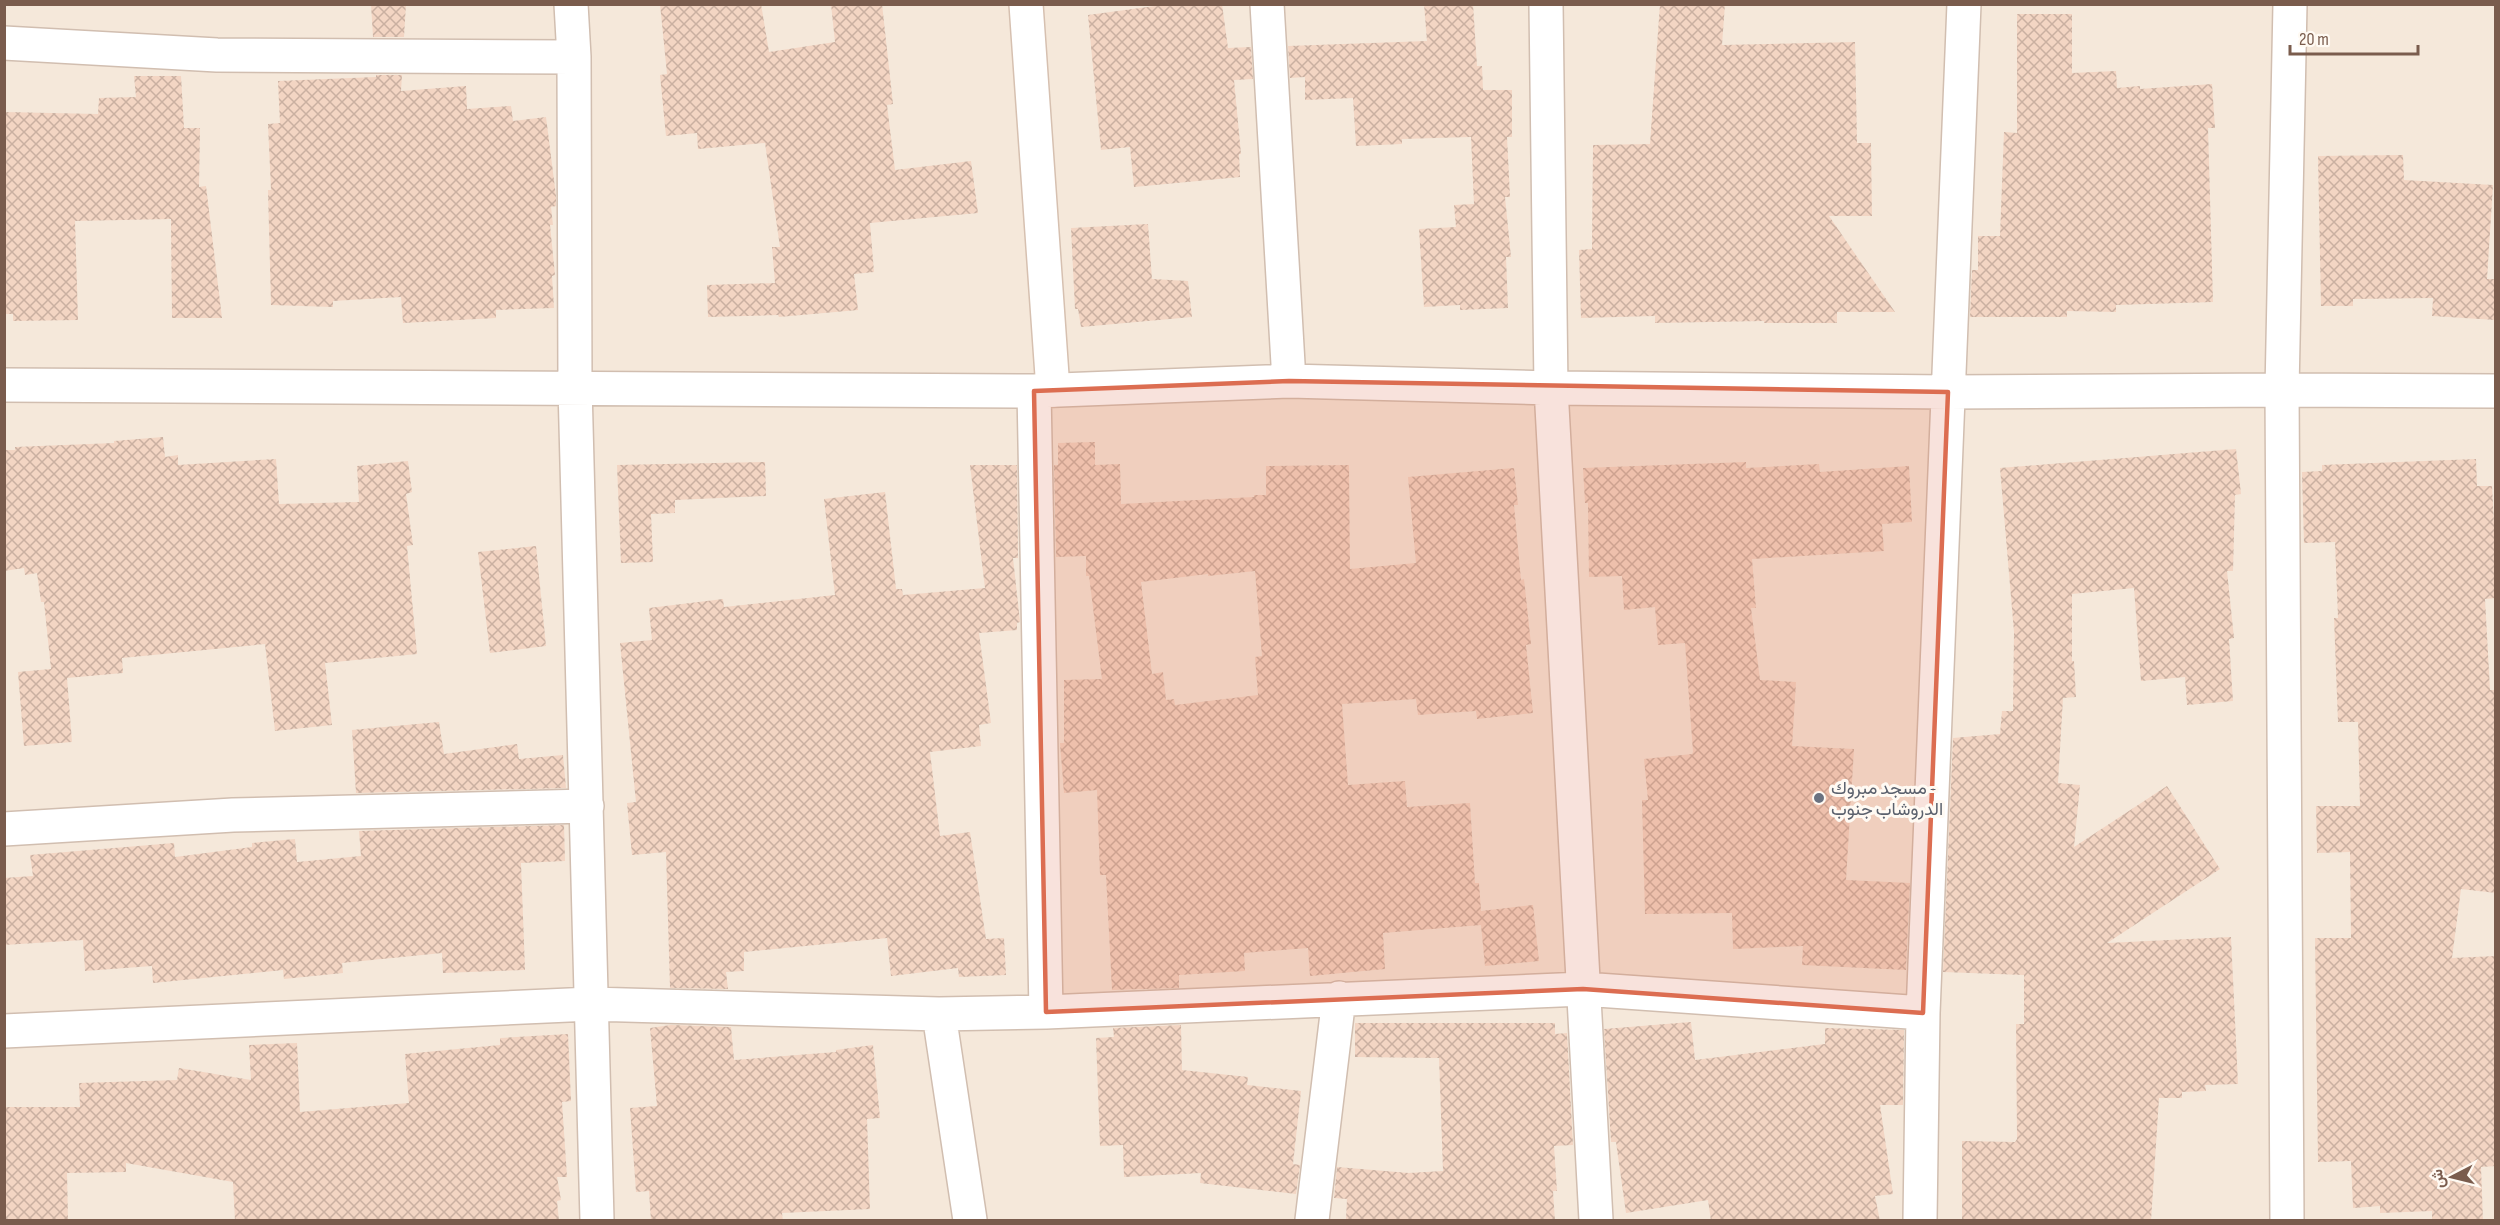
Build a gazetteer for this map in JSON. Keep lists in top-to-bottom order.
{
  "places": ["مسجد مبروك - الدروشاب جنوب"],
  "scale_bar": "20 m",
  "north": "left"
}
